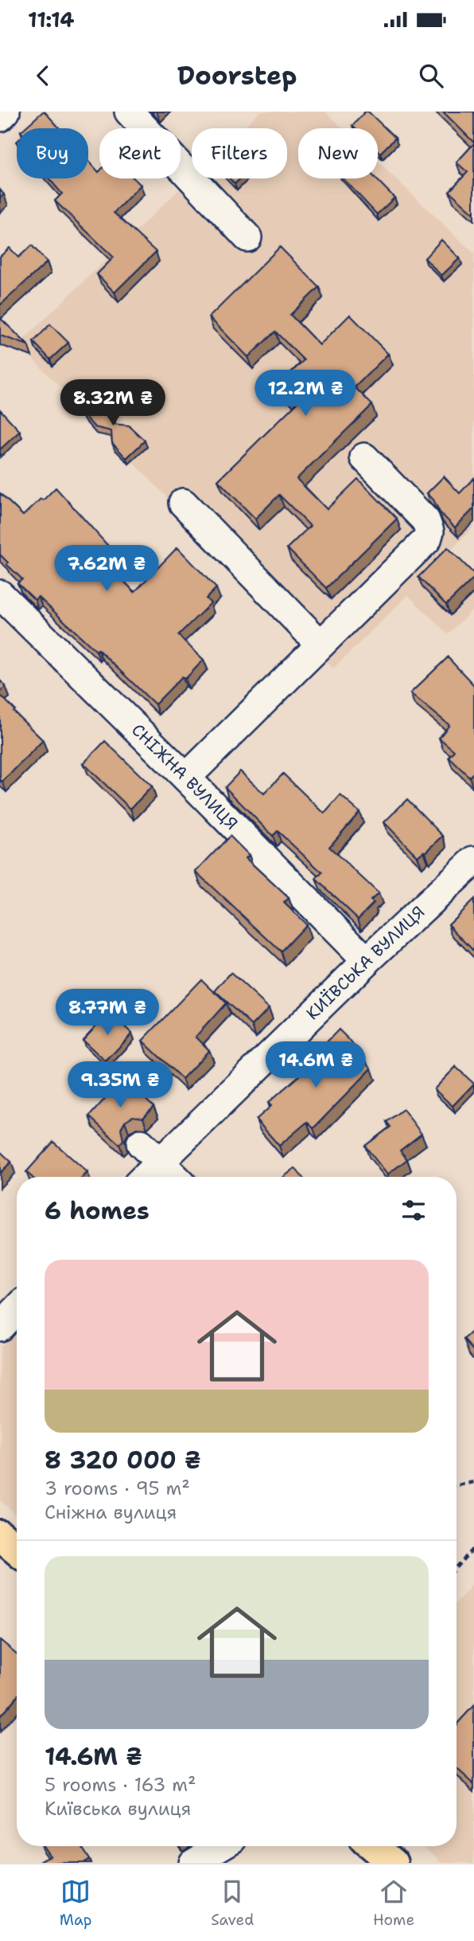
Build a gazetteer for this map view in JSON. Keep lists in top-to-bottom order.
{
  "streets": {
    "street": ["СНІЖНА ВУЛИЦЯ", "КИЇВСЬКА ВУЛИЦЯ"]
  },
  "crossings": [
    ["СНІЖНА ВУЛИЦЯ", "КИЇВСЬКА ВУЛИЦЯ"]
  ],
  "page": {
    "status": "11:14",
    "header": "Doorstep",
    "chip": [
      "Buy",
      "Rent",
      "Filters",
      "New"
    ],
    "price": [
      "12.2M ₴",
      "8.32M ₴",
      "7.62M ₴",
      "8.77M ₴",
      "14.6M ₴",
      "9.35M ₴"
    ],
    "heading": "6 homes",
    "list": [
      {
        "name": "8 320 000 ₴",
        "note": "3 rooms · 95 m² · Сніжна вулиця"
      },
      {
        "name": "14.6M ₴",
        "note": "5 rooms · 163 m² · Київська вулиця"
      }
    ],
    "tabs": ["Map", "Saved", "Home"]
  }
}
